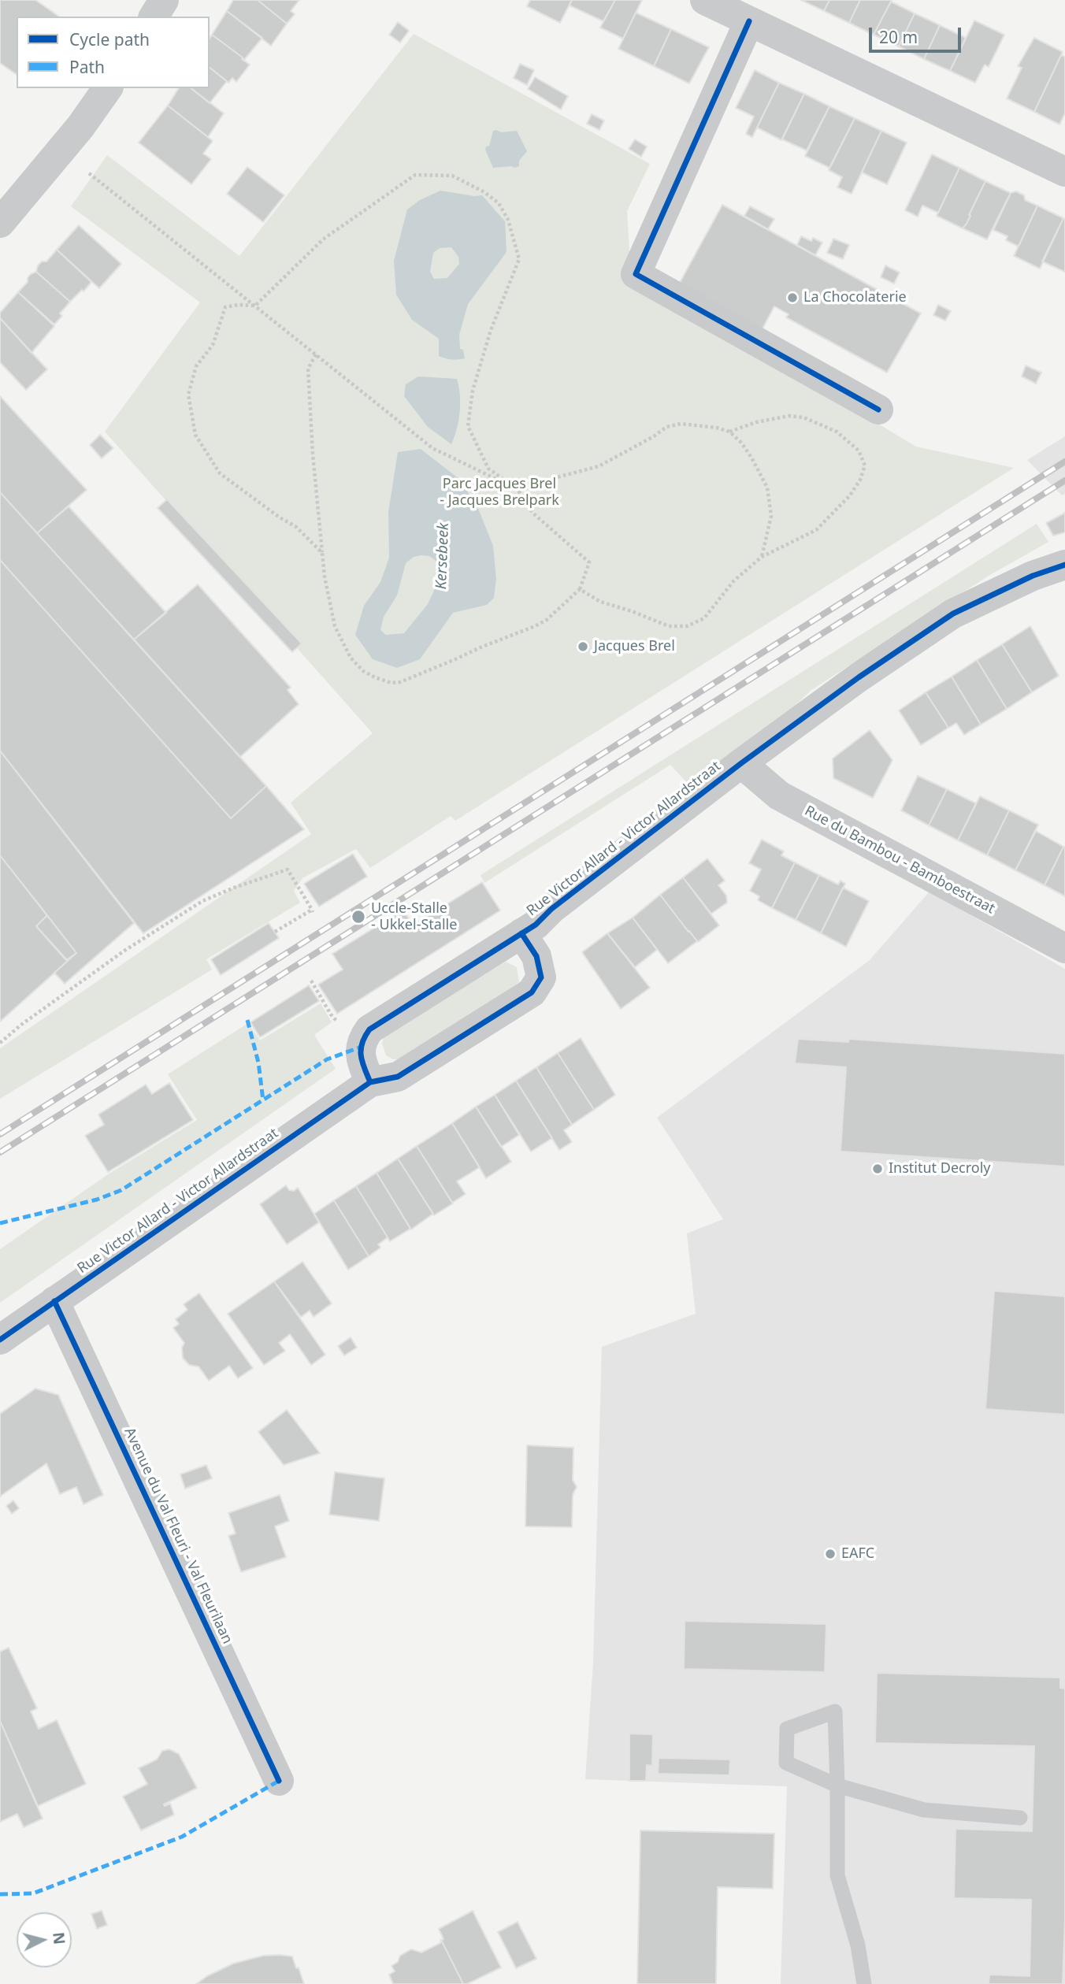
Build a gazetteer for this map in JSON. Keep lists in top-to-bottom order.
{
  "streets": {
    "street": ["Rue Victor Allard - Victor Allardstraat", "Rue du Bambou - Bamboestraat", "Avenue du Val Fleuri - Val Fleurilaan"]
  },
  "crossings": [
    ["Rue Victor Allard - Victor Allardstraat", "Rue du Bambou - Bamboestraat"],
    ["Rue Victor Allard - Victor Allardstraat", "Avenue du Val Fleuri - Val Fleurilaan"]
  ],
  "water": ["Kersebeek"],
  "parks": ["Parc Jacques Brel - Jacques Brelpark"],
  "places": [
    "La Chocolaterie",
    "Jacques Brel",
    "Uccle-Stalle - Ukkel-Stalle",
    "Institut Decroly",
    "EAFC"
  ],
  "legend": ["Cycle path", "Path"],
  "scale_bar": "20 m",
  "north": "right"
}
